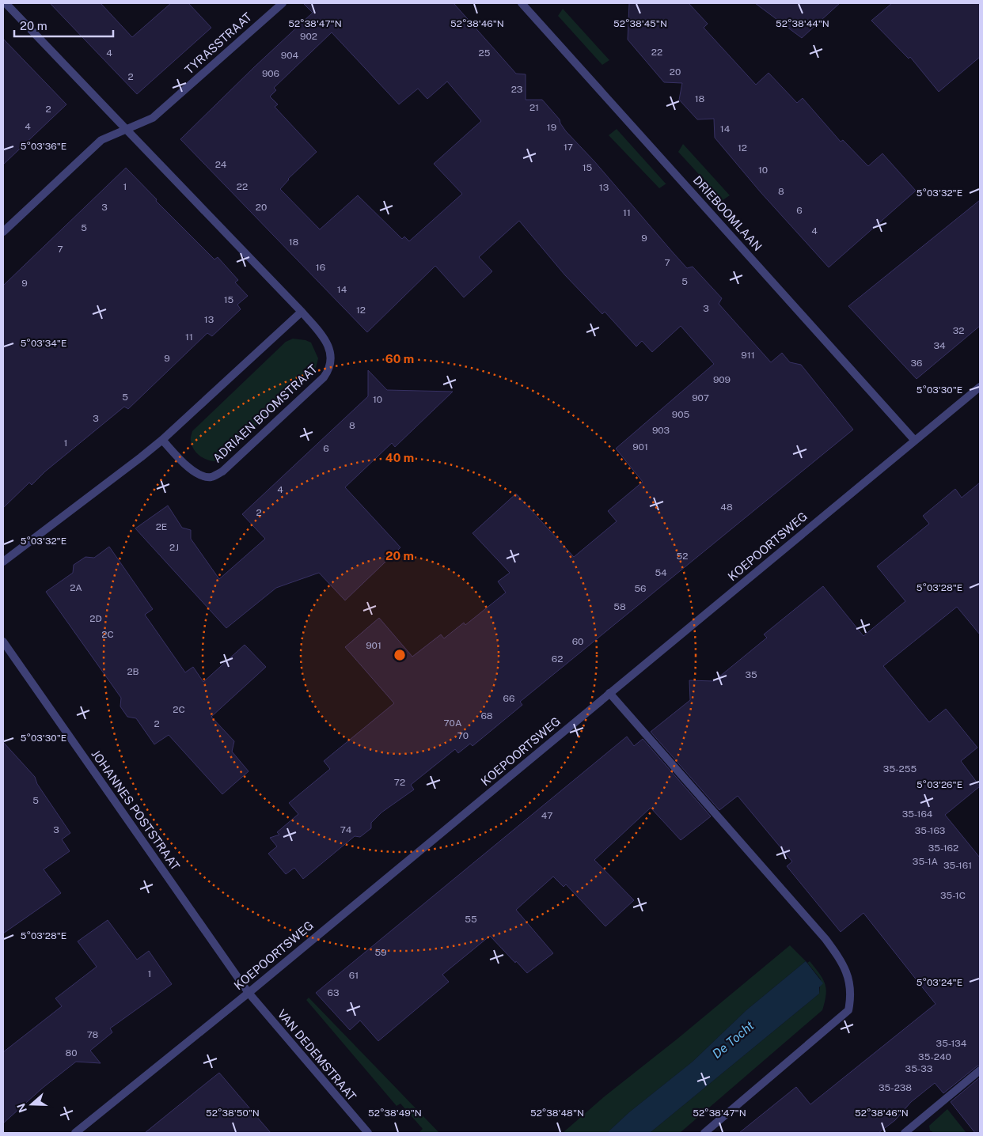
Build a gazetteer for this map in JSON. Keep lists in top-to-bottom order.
{
  "streets": {
    "street": [
      "TYRASSTRAAT",
      "DRIEBOOMLAAN",
      "ADRIAEN BOOMSTRAAT",
      "KOEPOORTSWEG",
      "JOHANNES POSTSTRAAT",
      "VAN DEDEMSTRAAT"
    ]
  },
  "crossings": [
    ["TYRASSTRAAT", "ADRIAEN BOOMSTRAAT"],
    ["DRIEBOOMLAAN", "KOEPOORTSWEG"],
    ["KOEPOORTSWEG", "JOHANNES POSTSTRAAT"],
    ["KOEPOORTSWEG", "VAN DEDEMSTRAAT"],
    ["JOHANNES POSTSTRAAT", "VAN DEDEMSTRAAT"]
  ],
  "water": ["De Tocht"],
  "house_numbers": [
    "902",
    "22",
    "4",
    "25",
    "904",
    "20",
    "906",
    "2",
    "23",
    "18",
    "21",
    "2",
    "4",
    "19",
    "14",
    "17",
    "12",
    "24",
    "15",
    "10",
    "1",
    "22",
    "13",
    "8",
    "3",
    "20",
    "6",
    "11",
    "5",
    "4",
    "9",
    "18",
    "7",
    "7",
    "16",
    "5",
    "9",
    "14",
    "15",
    "3",
    "12",
    "13",
    "32",
    "11",
    "34",
    "911",
    "9",
    "36",
    "909",
    "5",
    "907",
    "10",
    "905",
    "3",
    "8",
    "903",
    "1",
    "901",
    "6",
    "4",
    "48",
    "2",
    "2E",
    "2J",
    "52",
    "54",
    "2A",
    "56",
    "58",
    "2D",
    "2C",
    "60",
    "901",
    "62",
    "2B",
    "35",
    "66",
    "2C",
    "68",
    "70A",
    "2",
    "70",
    "35-255",
    "72",
    "5",
    "35-164",
    "47",
    "3",
    "74",
    "35-163",
    "35-162",
    "35-1A",
    "35-161",
    "35-1C",
    "55",
    "59",
    "1",
    "61",
    "63",
    "78",
    "35-134",
    "80",
    "35-240",
    "35-33",
    "35-238"
  ],
  "scale_bar": "20 m",
  "north": "left",
  "coordinates": [
    "52°38'47\"N",
    "52°38'46\"N",
    "52°38'45\"N",
    "52°38'44\"N",
    "5°03'36\"E",
    "5°03'32\"E",
    "5°03'34\"E",
    "5°03'30\"E",
    "5°03'28\"E",
    "5°03'26\"E",
    "5°03'24\"E",
    "52°38'50\"N",
    "52°38'49\"N",
    "52°38'48\"N"
  ],
  "rings": ["60 m", "40 m", "20 m"]
}
